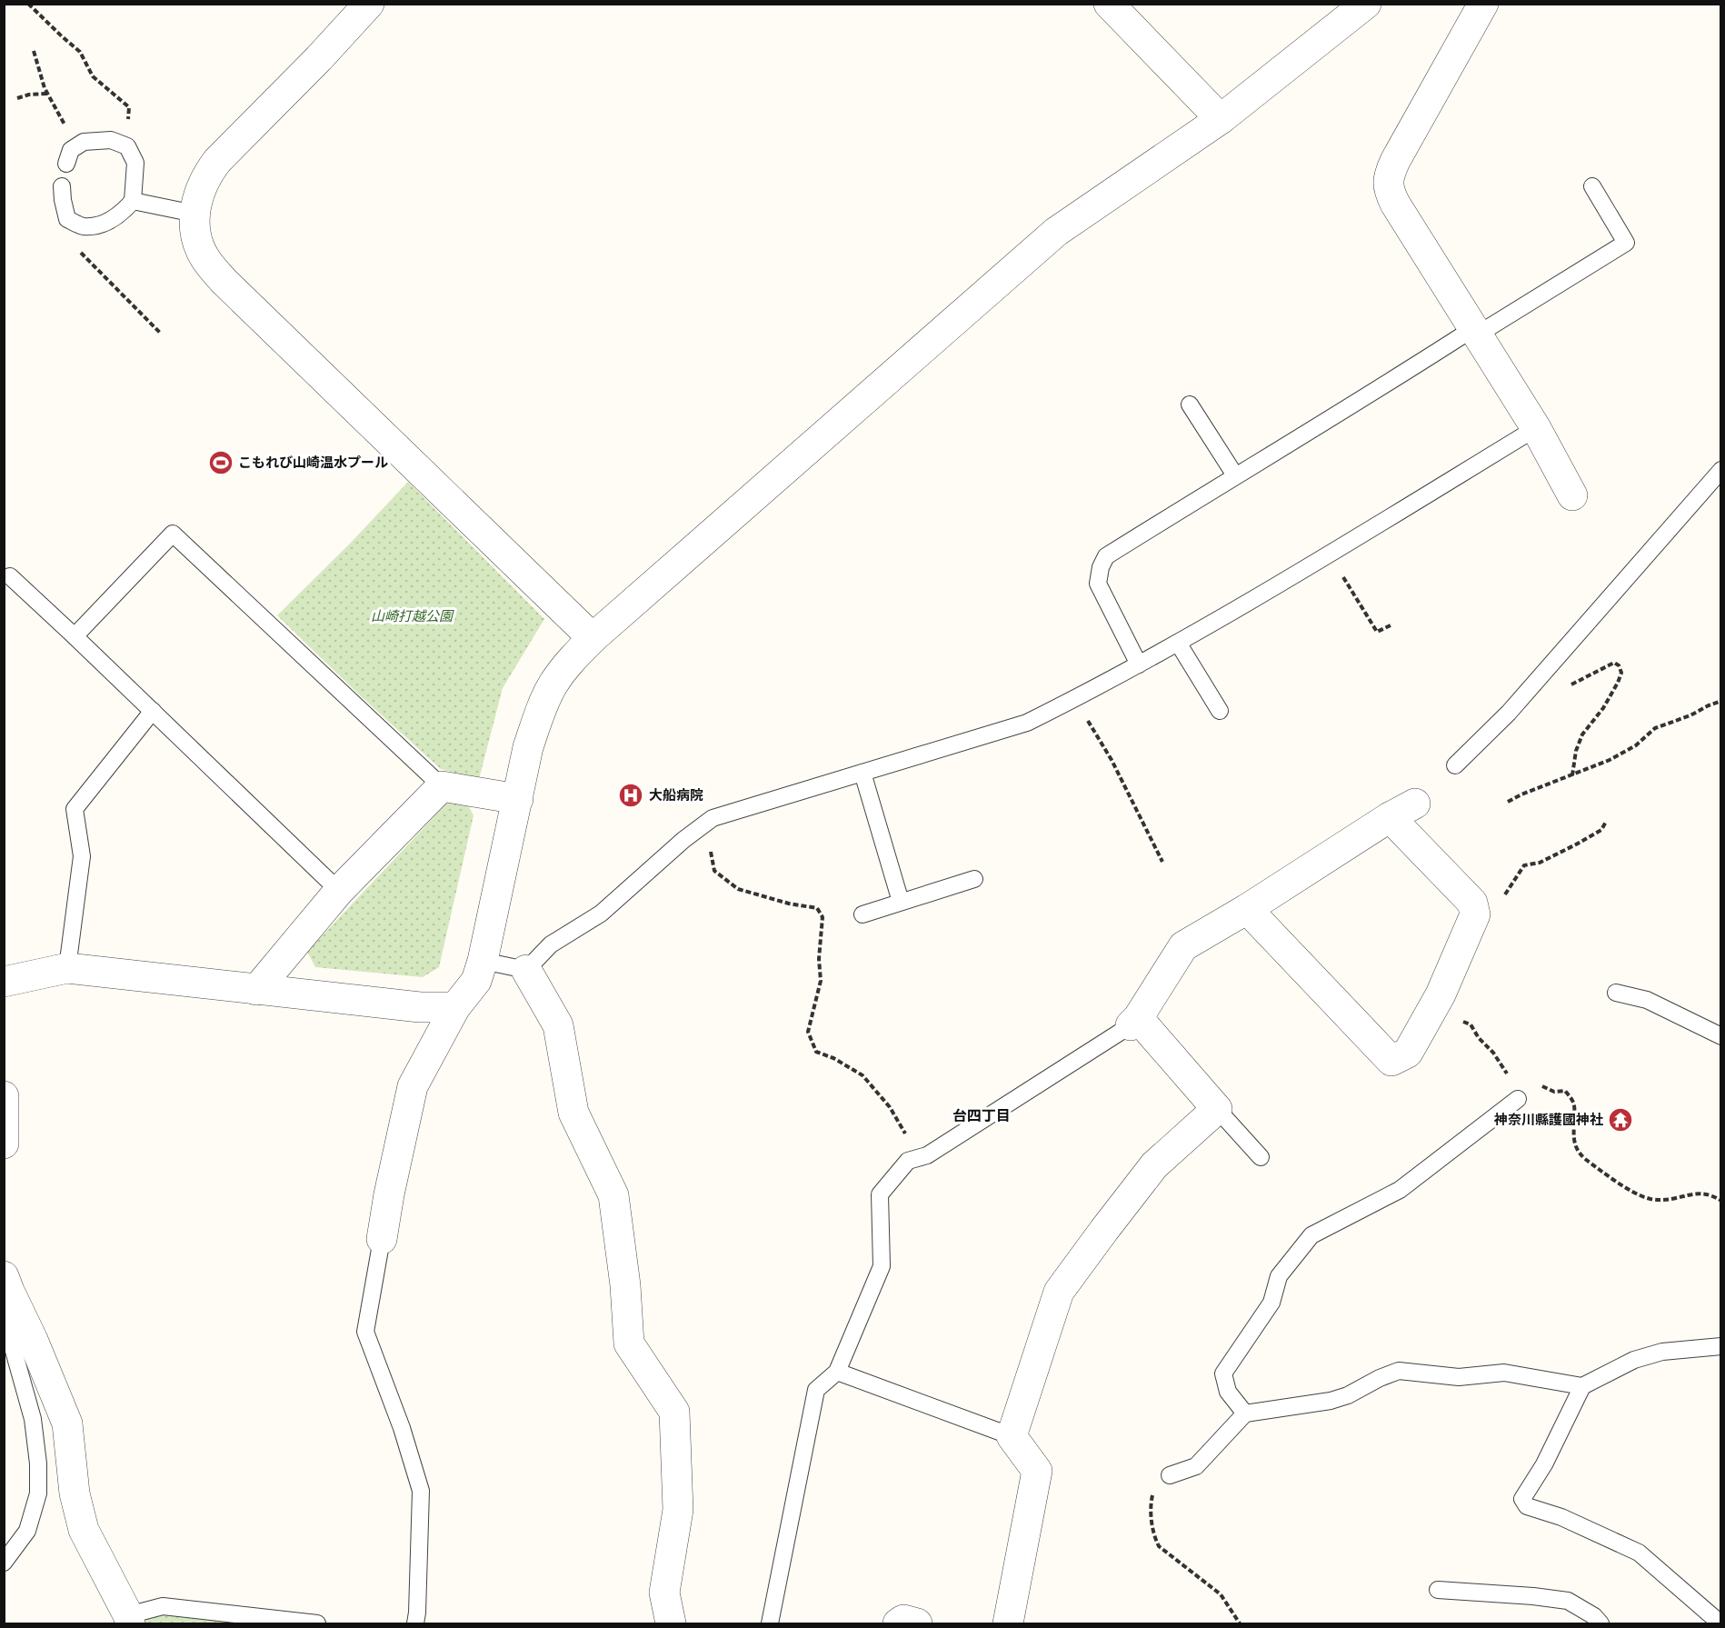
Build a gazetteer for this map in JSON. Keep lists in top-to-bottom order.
{
  "districts": ["台四丁目"],
  "parks": ["山崎打越公園"],
  "places": {
    "sports": ["こもれび山崎温水プール"],
    "hospital": ["大船病院"],
    "temple": ["神奈川縣護國神社"]
  }
}
